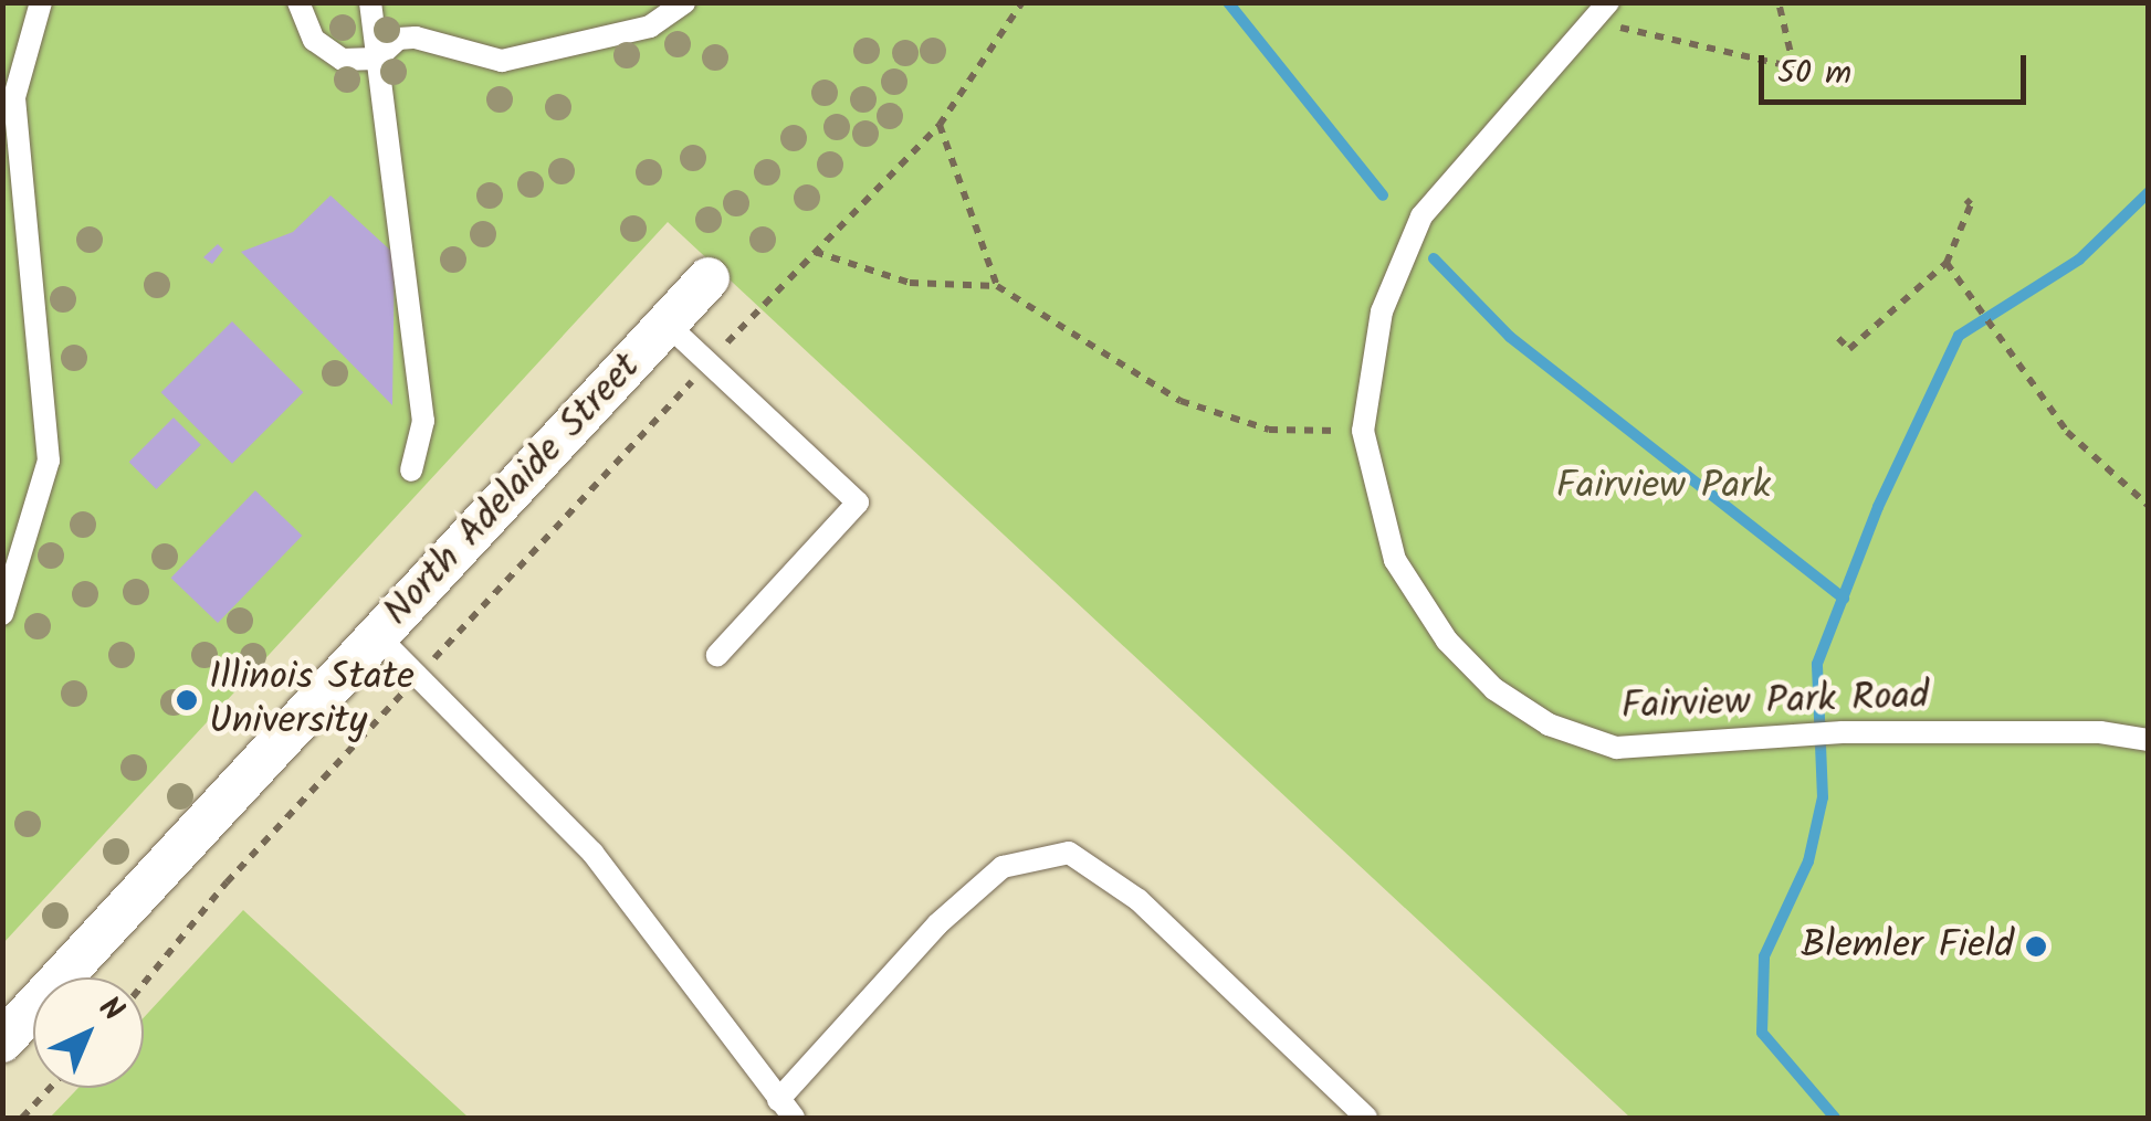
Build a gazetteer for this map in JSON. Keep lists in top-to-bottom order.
{
  "streets": {
    "street": ["North Adelaide Street"],
    "lane": ["Fairview Park Road"]
  },
  "parks": ["Fairview Park"],
  "places": ["Illinois State University", "Blemler Field"],
  "scale_bar": "50 m",
  "north": "top right"
}
